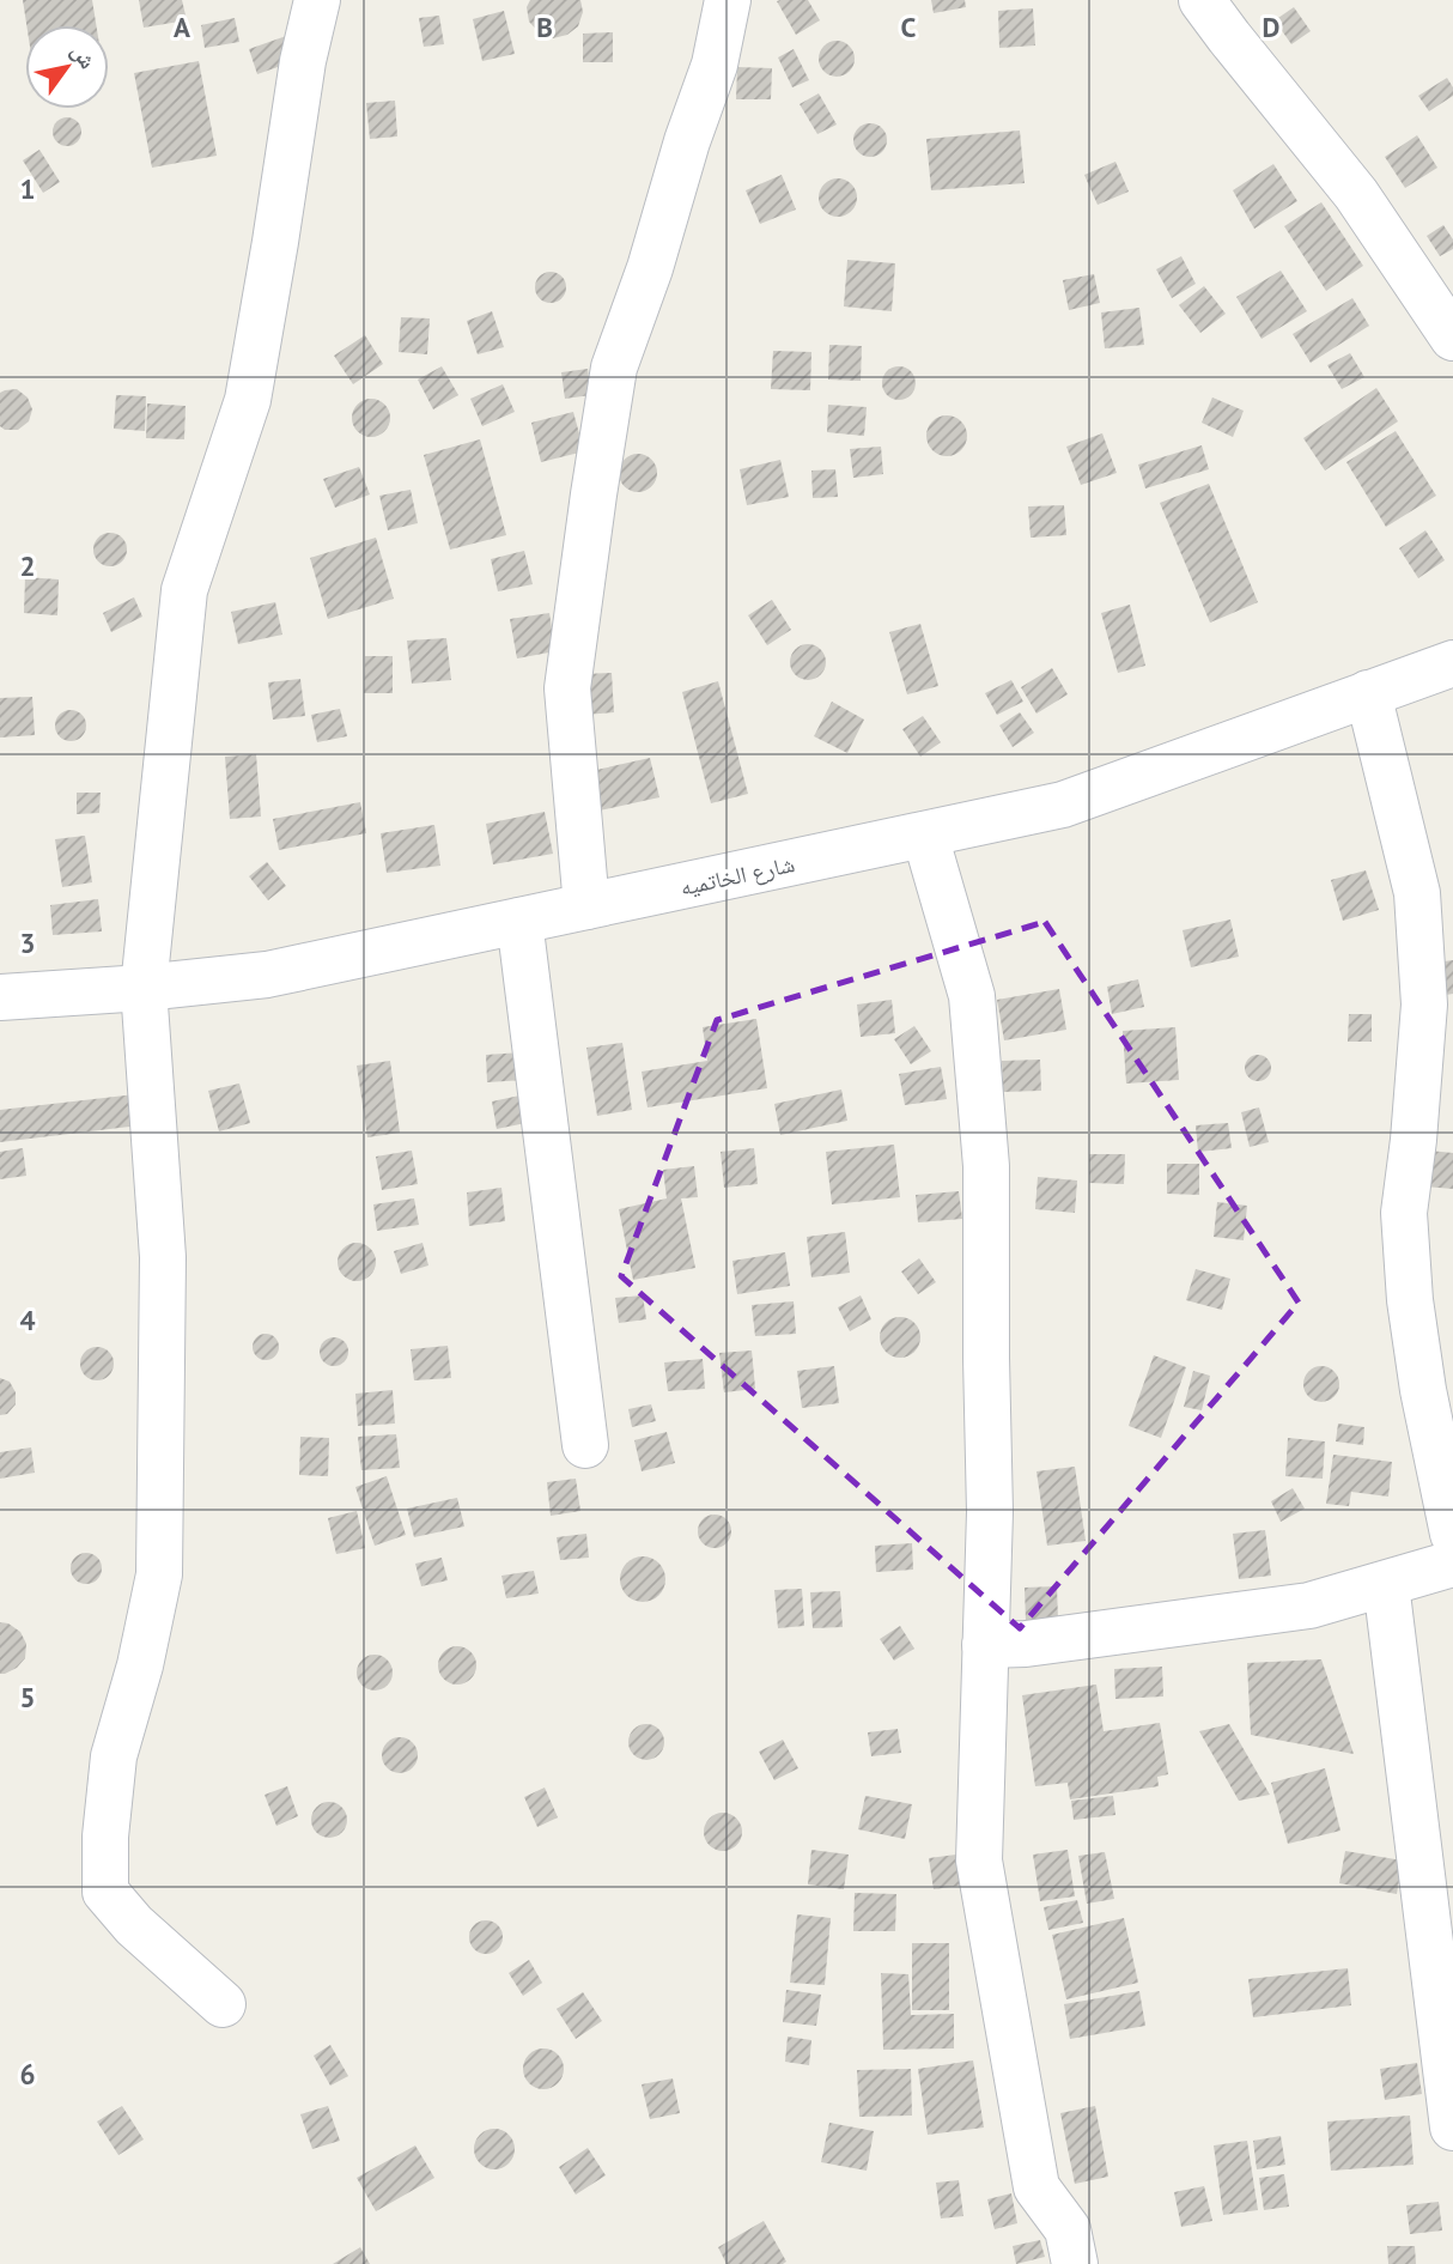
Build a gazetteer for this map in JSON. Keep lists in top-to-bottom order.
{
  "streets": {
    "street": ["شارع الخاتميه"]
  },
  "north": "top right",
  "grid": {
    "columns": [
      "A",
      "B",
      "C",
      "D"
    ],
    "rows": [
      "1",
      "2",
      "3",
      "4",
      "5",
      "6"
    ]
  }
}
